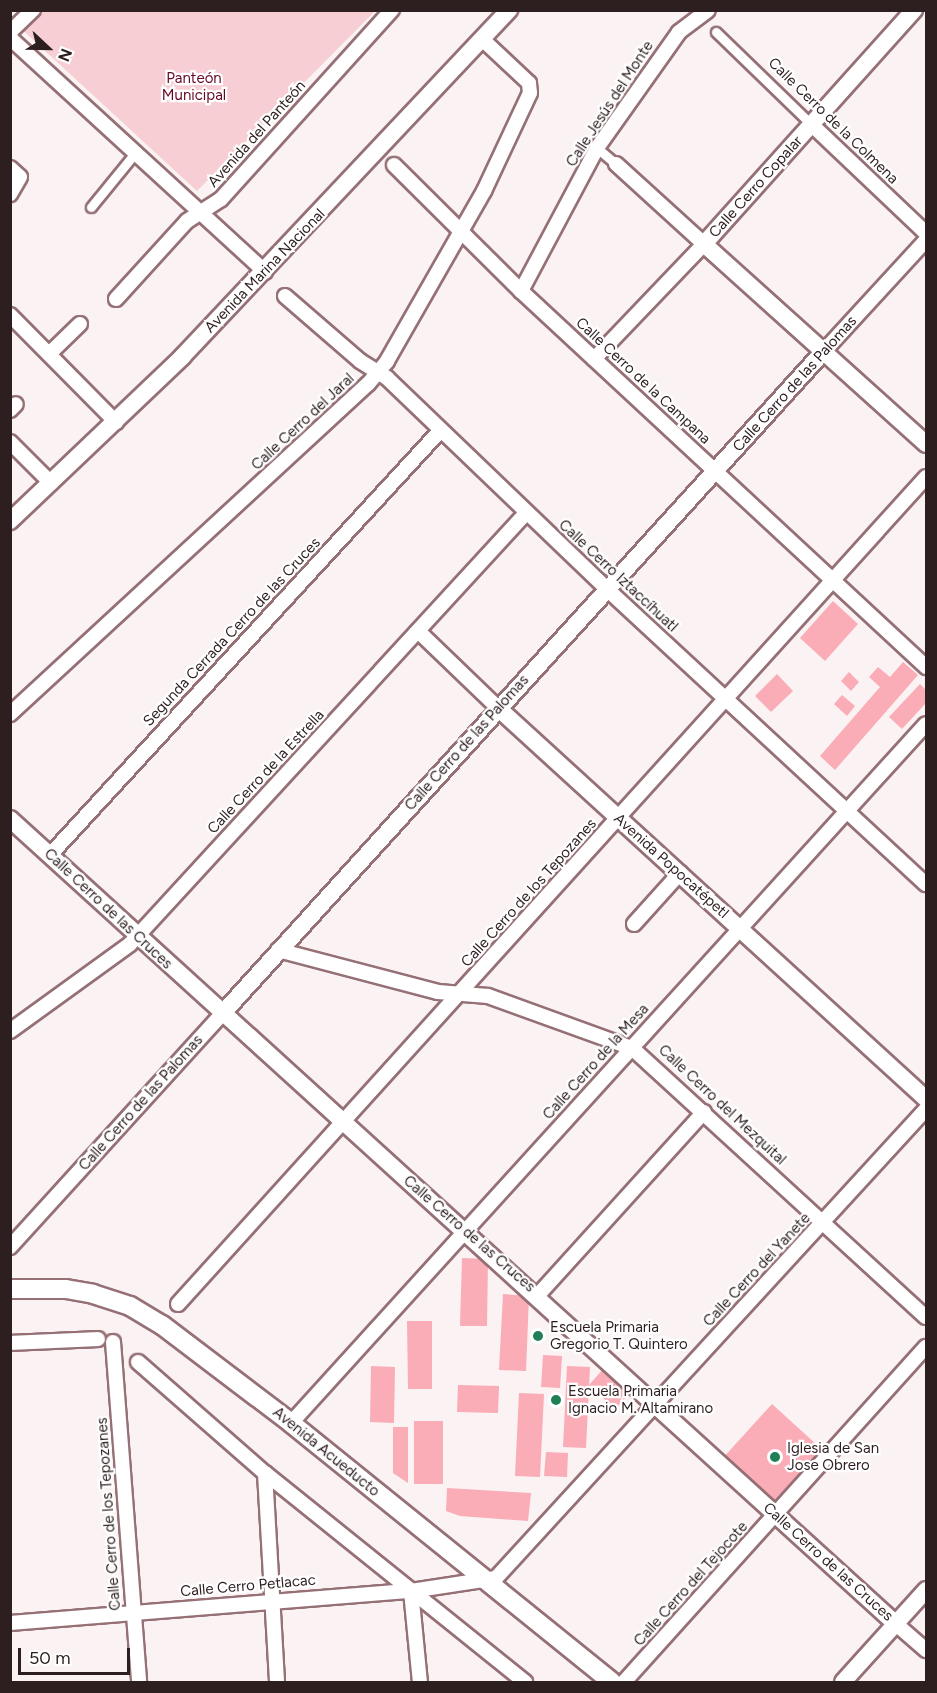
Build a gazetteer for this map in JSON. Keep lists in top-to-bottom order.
{
  "streets": {
    "main road": ["Avenida Acueducto"],
    "street": [
      "Calle Jesús del Monte",
      "Calle Cerro de la Colmena",
      "Avenida del Panteón",
      "Calle Cerro Copalar",
      "Avenida Marina Nacional",
      "Calle Cerro de la Campana",
      "Calle Cerro de las Palomas",
      "Calle Cerro del Jaral",
      "Calle Cerro Iztaccíhuatl",
      "Segunda Cerrada Cerro de las Cruces",
      "Calle Cerro de la Estrella",
      "Avenida Popocatépetl",
      "Calle Cerro de los Tepozanes",
      "Calle Cerro de las Cruces",
      "Calle Cerro de la Mesa",
      "Calle Cerro del Mezquital",
      "Calle Cerro del Yanete",
      "Calle Cerro del Tejocote",
      "Calle Cerro Petlacac"
    ]
  },
  "crossings": [
    ["Calle Jesús del Monte", "Calle Cerro de la Campana"],
    ["Calle Cerro de la Colmena", "Calle Cerro Copalar"],
    ["Calle Cerro Copalar", "Calle Cerro de la Campana"],
    ["Avenida Marina Nacional", "Calle Cerro del Jaral"],
    ["Calle Cerro de la Campana", "Calle Cerro de las Palomas"],
    ["Calle Cerro de la Campana", "Calle Cerro del Jaral"],
    ["Calle Cerro de la Campana", "Calle Cerro de los Tepozanes"],
    ["Calle Cerro de las Palomas", "Calle Cerro Iztaccíhuatl"],
    ["Calle Cerro de las Palomas", "Avenida Popocatépetl"],
    ["Calle Cerro de las Palomas", "Calle Cerro de las Cruces"],
    ["Calle Cerro de las Palomas", "Calle Cerro del Mezquital"],
    ["Calle Cerro del Jaral", "Calle Cerro Iztaccíhuatl"],
    ["Calle Cerro Iztaccíhuatl", "Segunda Cerrada Cerro de las Cruces"],
    ["Calle Cerro Iztaccíhuatl", "Calle Cerro de la Estrella"],
    ["Calle Cerro Iztaccíhuatl", "Calle Cerro de los Tepozanes"],
    ["Calle Cerro Iztaccíhuatl", "Calle Cerro de la Mesa"],
    ["Segunda Cerrada Cerro de las Cruces", "Calle Cerro de las Cruces"],
    ["Calle Cerro de la Estrella", "Avenida Popocatépetl"],
    ["Calle Cerro de la Estrella", "Calle Cerro de las Cruces"],
    ["Avenida Popocatépetl", "Calle Cerro de los Tepozanes"],
    ["Avenida Popocatépetl", "Calle Cerro de la Mesa"],
    ["Calle Cerro de los Tepozanes", "Calle Cerro de las Cruces"],
    ["Calle Cerro de los Tepozanes", "Calle Cerro del Mezquital"],
    ["Calle Cerro de los Tepozanes", "Calle Cerro Petlacac"],
    ["Calle Cerro de las Cruces", "Calle Cerro de la Mesa"],
    ["Calle Cerro de las Cruces", "Calle Cerro del Yanete"],
    ["Calle Cerro de las Cruces", "Calle Cerro del Tejocote"],
    ["Calle Cerro de la Mesa", "Calle Cerro del Mezquital"],
    ["Calle Cerro de la Mesa", "Avenida Acueducto"],
    ["Calle Cerro del Mezquital", "Calle Cerro del Yanete"],
    ["Calle Cerro del Yanete", "Avenida Acueducto"],
    ["Calle Cerro del Yanete", "Calle Cerro Petlacac"],
    ["Avenida Acueducto", "Calle Cerro Petlacac"]
  ],
  "parks": ["Panteón Municipal"],
  "places": ["Escuela Primaria Gregorio T. Quintero", "Escuela Primaria Ignacio M. Altamirano", "Iglesia de San Jose Obrero"],
  "scale_bar": "50 m",
  "north": "right"
}
